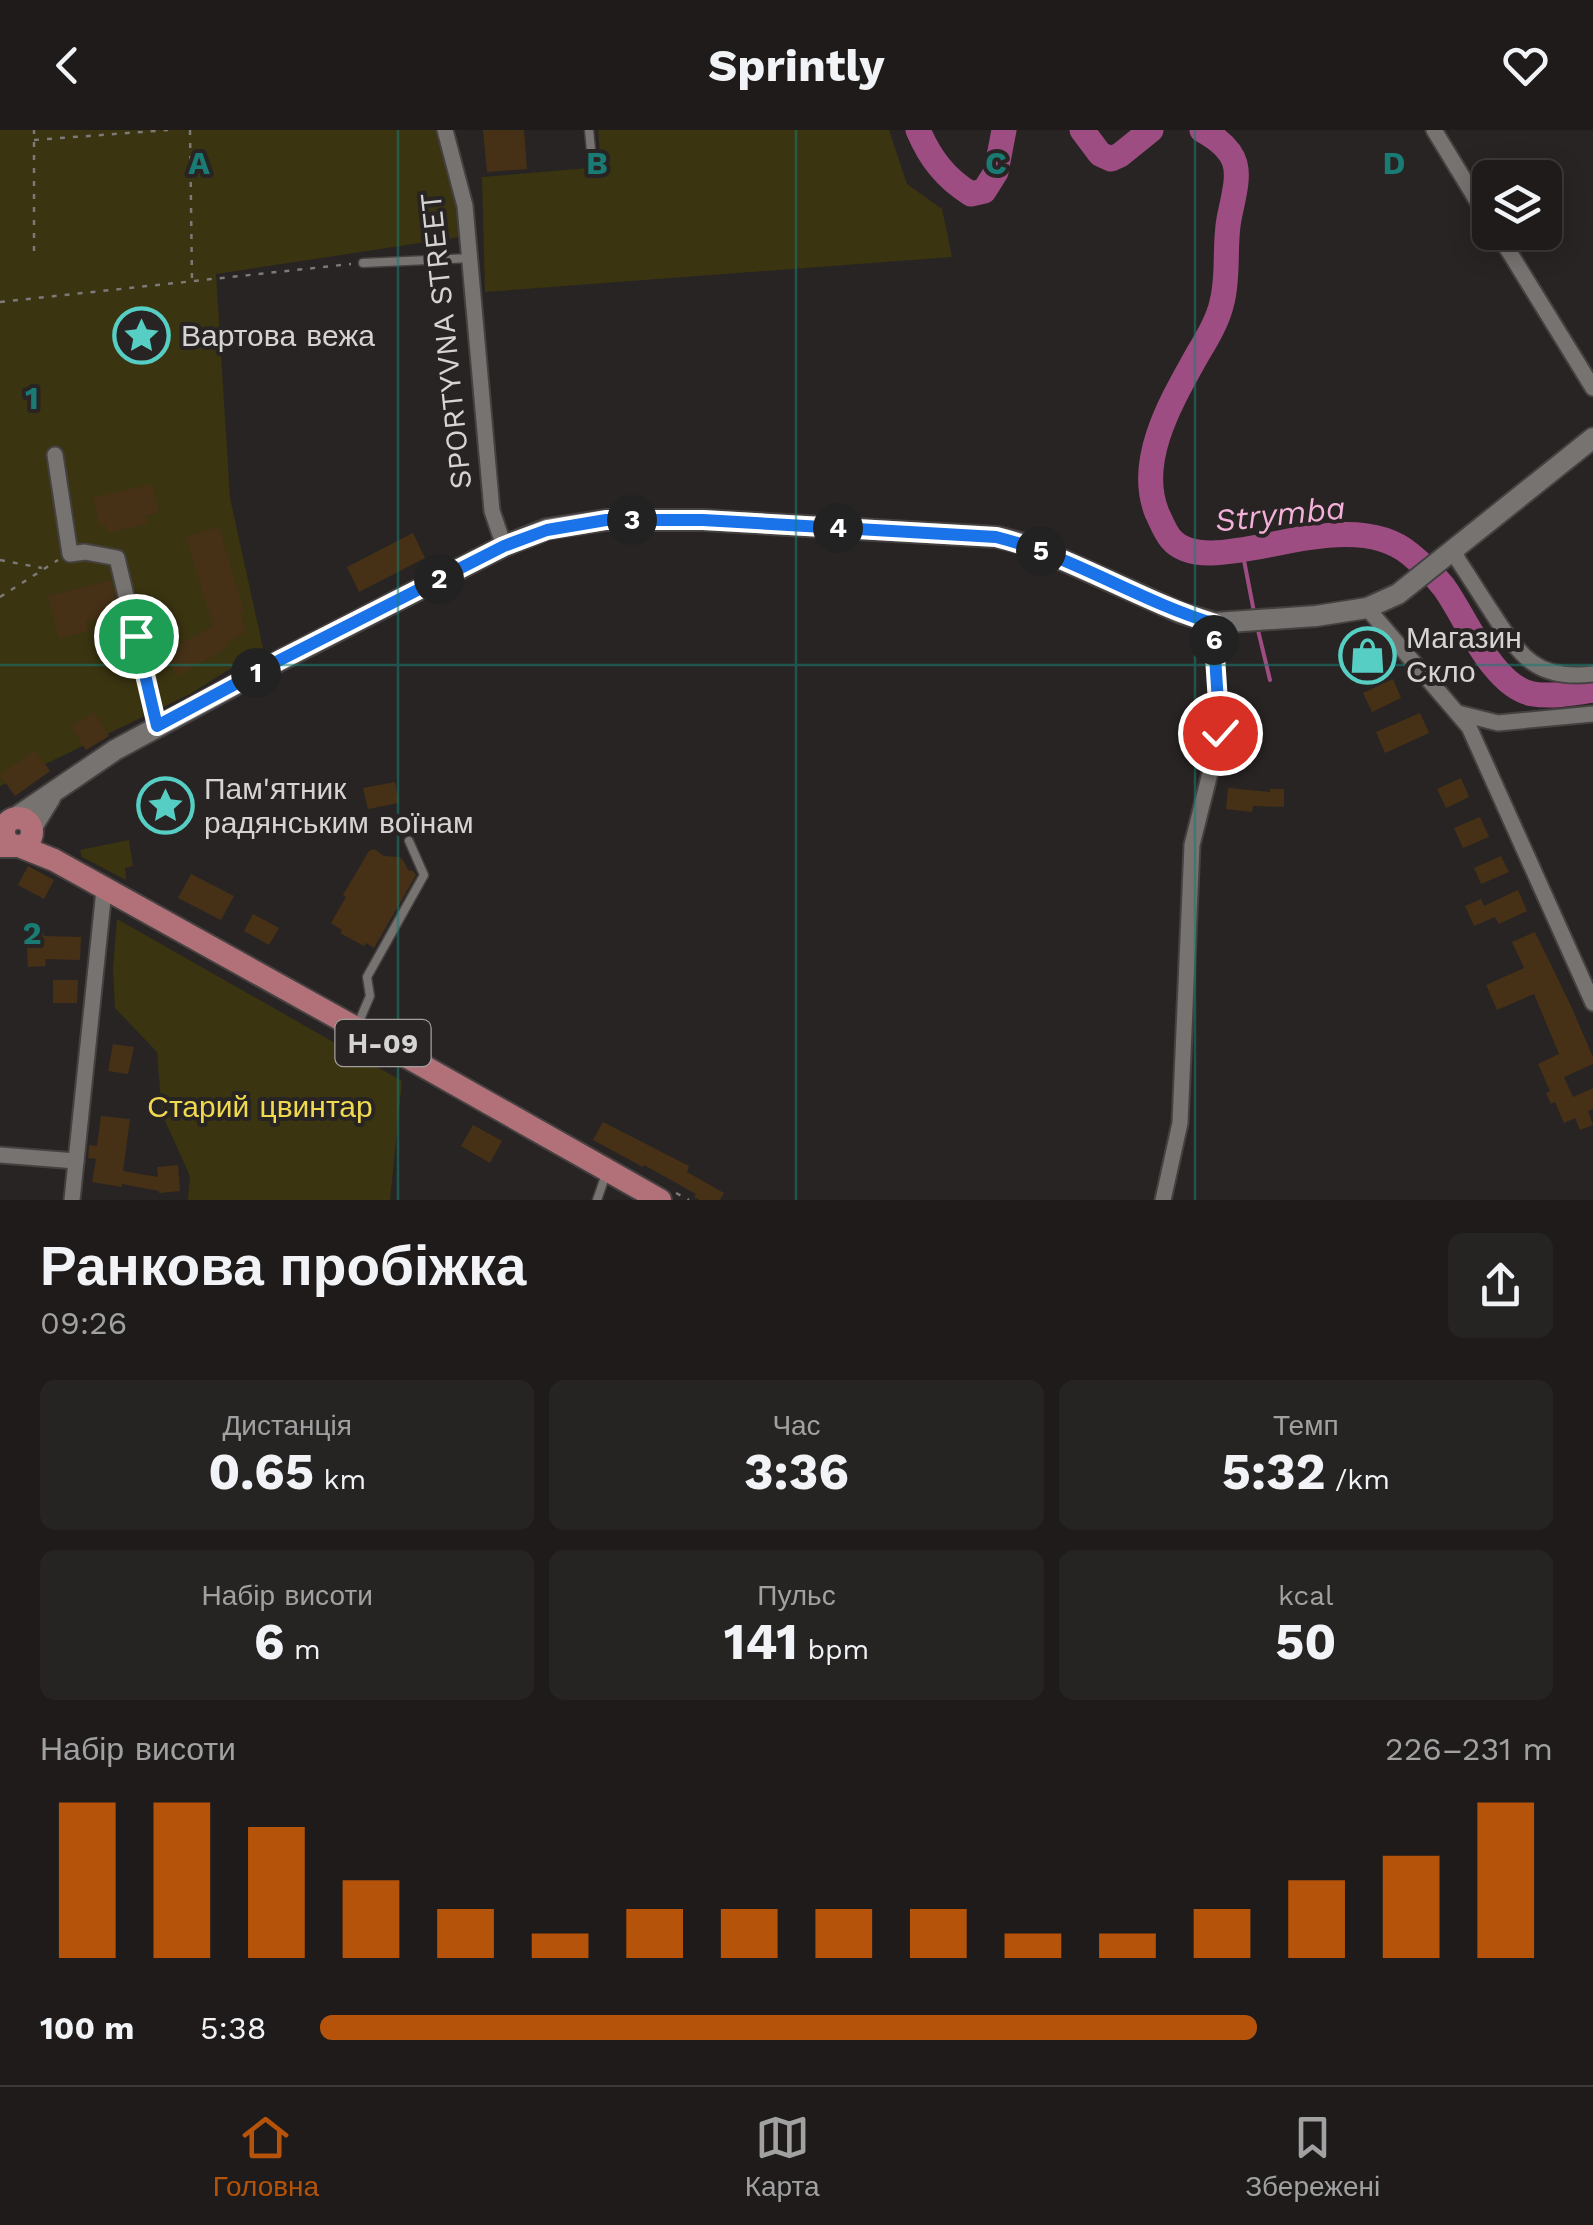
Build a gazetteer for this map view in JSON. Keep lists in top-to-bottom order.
{
  "streets": {
    "main road": ["Н-09"],
    "street": ["SPORTYVNA STREET"]
  },
  "water": ["Strymba"],
  "parks": ["Старий цвинтар"],
  "places": {
    "place": ["Вартова вежа", "Пам'ятник радянським воїнам"],
    "shop": ["Магазин Скло"]
  },
  "page": {
    "header": "Sprintly",
    "pins": [
      "3",
      "4",
      "5",
      "2",
      "6",
      "1"
    ],
    "heading": ["Ранкова пробіжка", "09:26"],
    "stats": [
      ["Дистанція", "0.65 km"],
      ["Час", "3:36"],
      ["Темп", "5:32 /km"],
      ["Набір висоти", "6 m"],
      ["Пульс", "141 bpm"],
      ["kcal", "50"]
    ],
    "chart": ["Набір висоти", "226–231 m"],
    "list": [
      {
        "name": "100 m",
        "note": "5:38"
      }
    ],
    "tabs": ["Головна", "Карта", "Збережені"]
  },
  "grid": {
    "columns": [
      "A",
      "B",
      "C",
      "D"
    ],
    "rows": ["1", "2"]
  }
}
